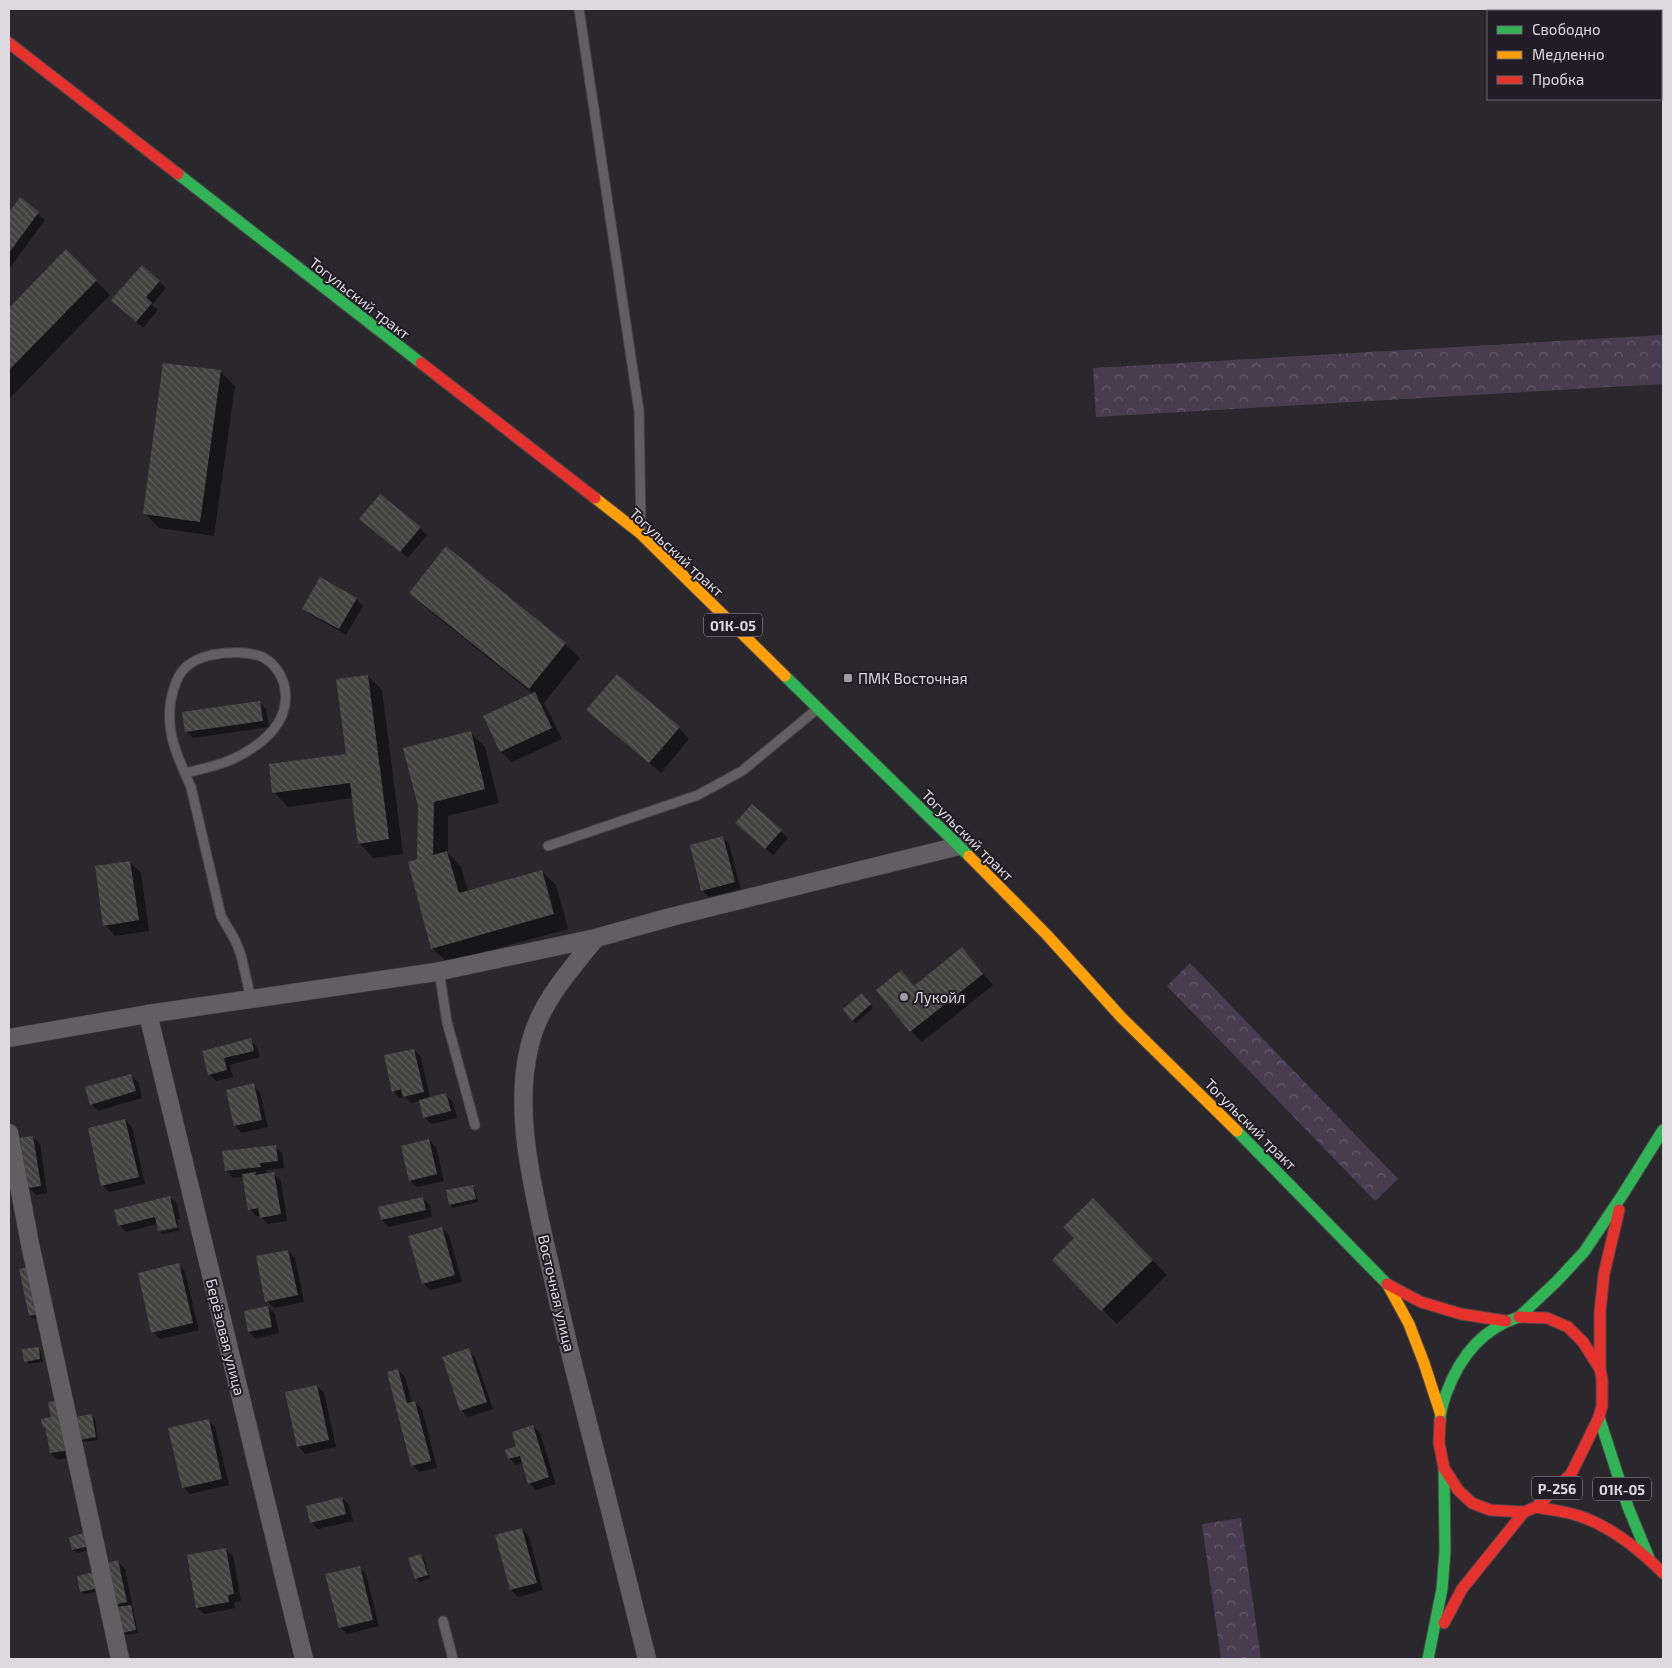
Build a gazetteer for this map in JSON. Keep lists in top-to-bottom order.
{
  "streets": {
    "main road": ["Тогульский тракт", "01К-05", "Р-256"],
    "street": ["Восточная улица", "Берёзовая улица"]
  },
  "crossings": [
    ["Тогульский тракт", "01К-05"],
    ["01К-05", "Р-256"]
  ],
  "places": {
    "transit": ["ПМК Восточная"],
    "other": ["Лукойл"]
  },
  "legend": ["Свободно", "Медленно", "Пробка"]
}
